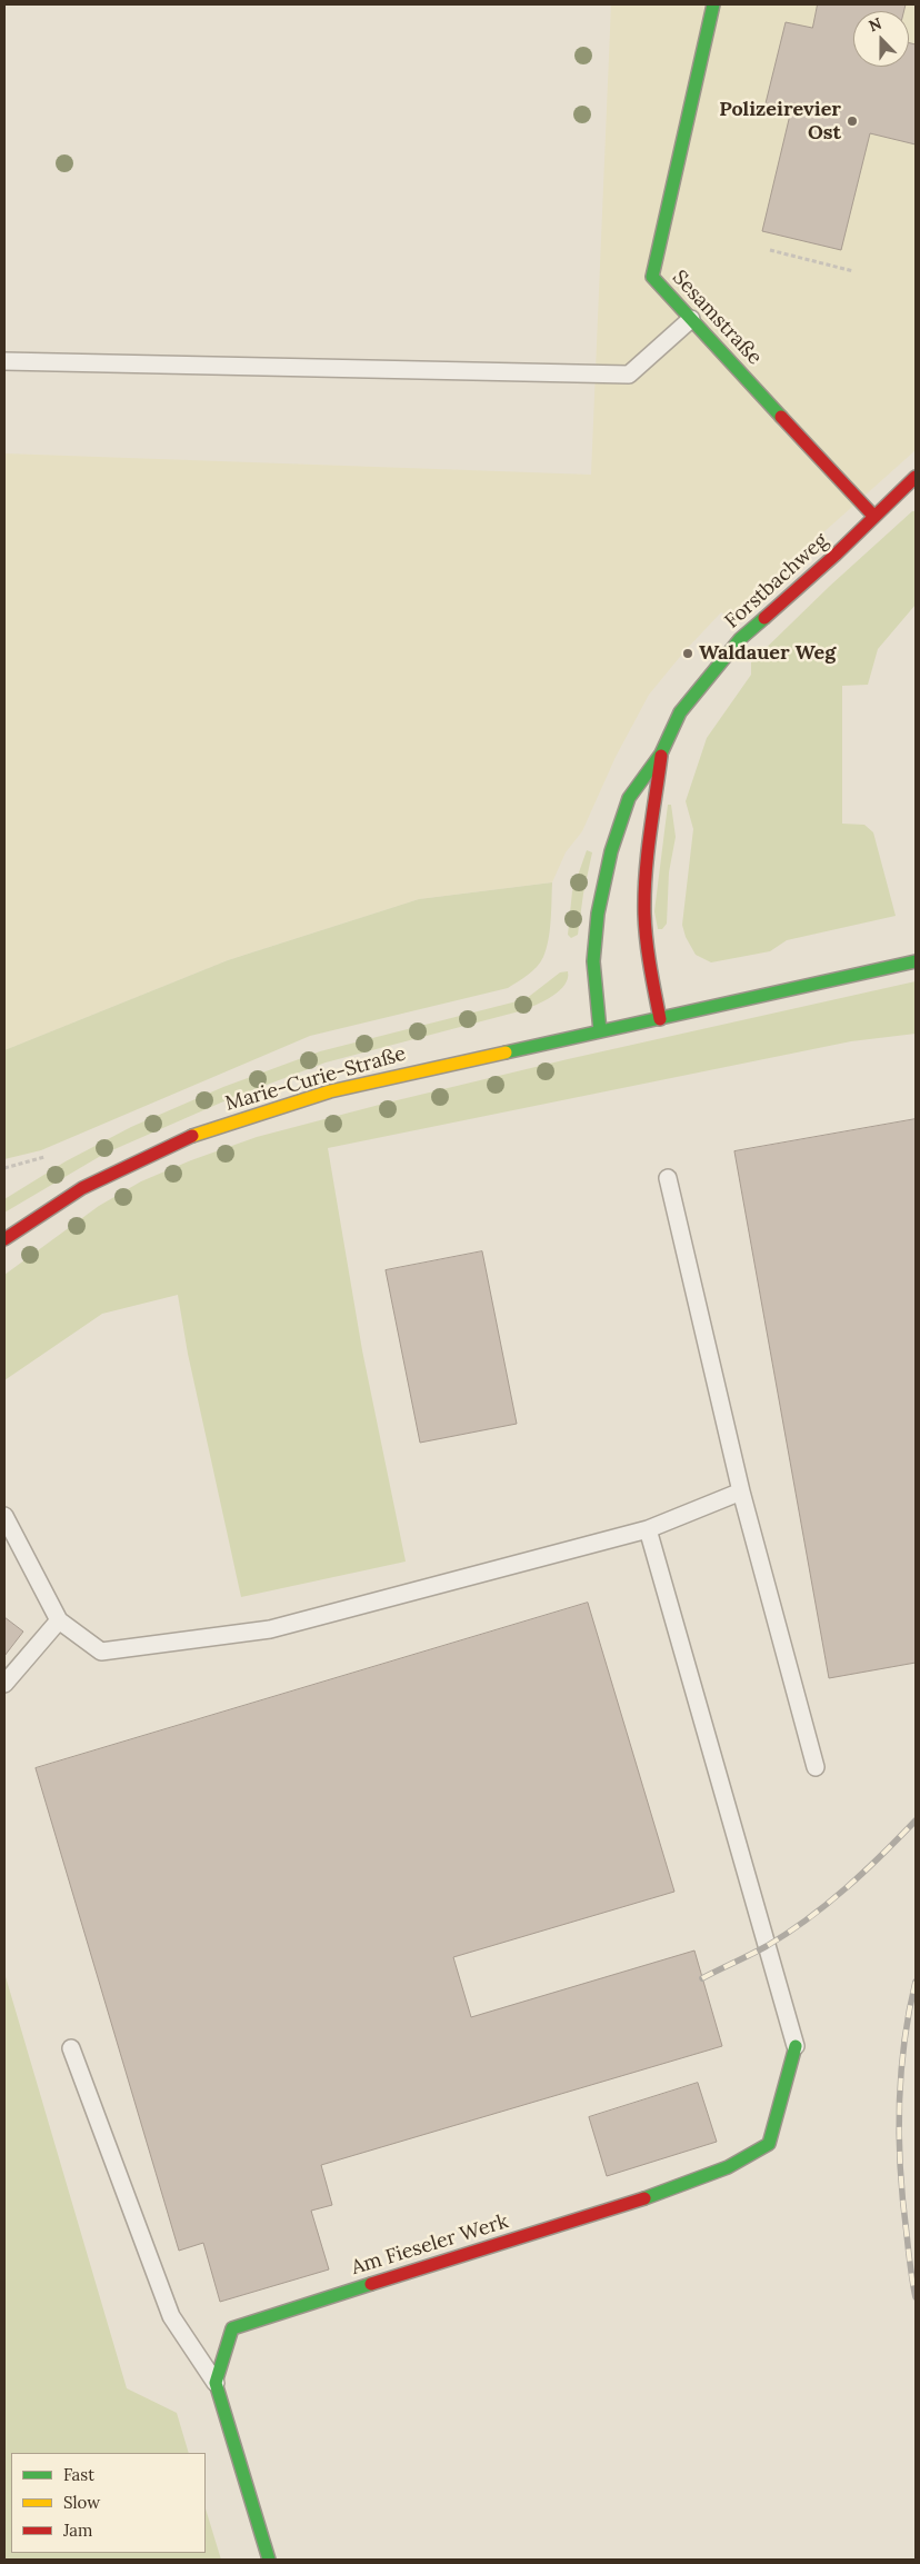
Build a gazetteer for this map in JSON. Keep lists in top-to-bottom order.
{
  "streets": {
    "street": [
      "Sesamstraße",
      "Forstbachweg",
      "Marie-Curie-Straße",
      "Am Fieseler Werk"
    ]
  },
  "crossings": [
    ["Sesamstraße", "Forstbachweg"],
    ["Forstbachweg", "Marie-Curie-Straße"]
  ],
  "places": ["Polizeirevier Ost", "Waldauer Weg"],
  "legend": ["Fast", "Slow", "Jam"],
  "north": "top"
}
